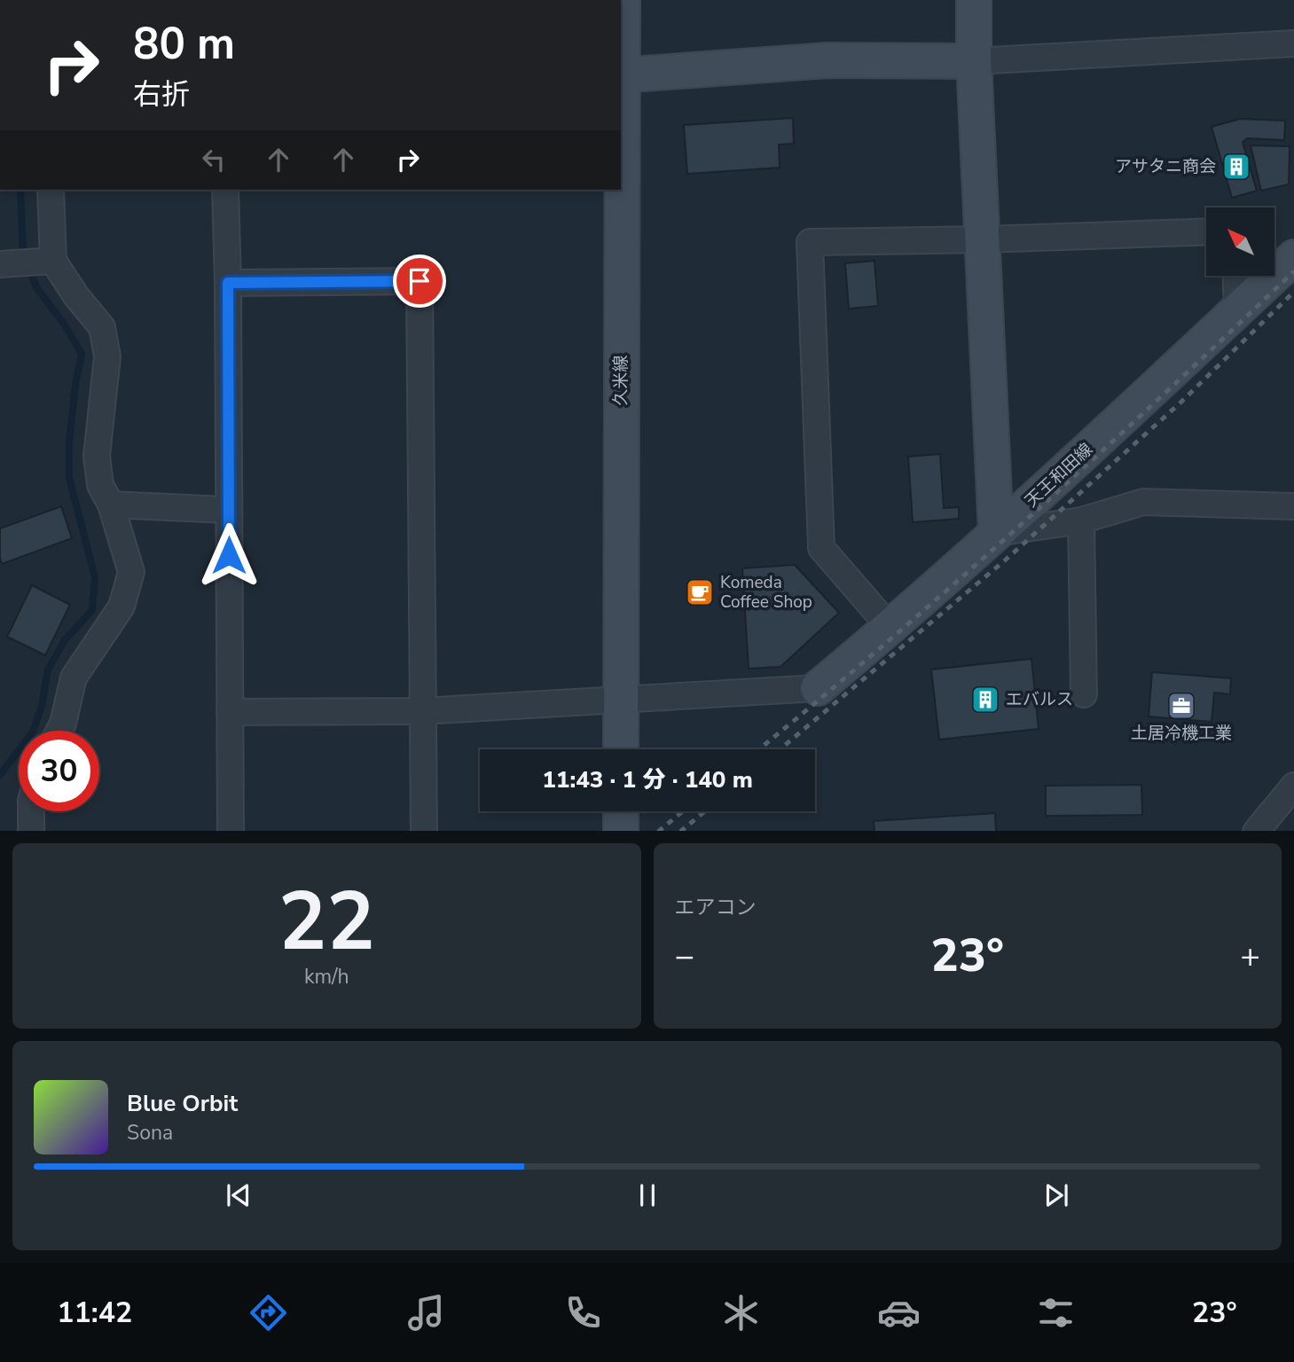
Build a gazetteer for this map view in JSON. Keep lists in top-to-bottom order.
{
  "streets": {
    "street": ["久米線", "天王和田線"]
  },
  "places": {
    "building": ["アサタニ商会", "エバルス"],
    "cafe": ["Komeda Coffee Shop"],
    "office": ["土居冷機工業"]
  },
  "north": "top left",
  "page": {
    "turn": ["80 m", "右折"],
    "limit": "30",
    "trip": "11:43 · 1 分 · 140 m",
    "tile": [
      ["22", "km/h"],
      "エアコン"
    ],
    "heat": ["−", "23°", "+"],
    "song": ["Blue Orbit", "Sona"],
    "tabs": ["11:42", "23°"]
  }
}
